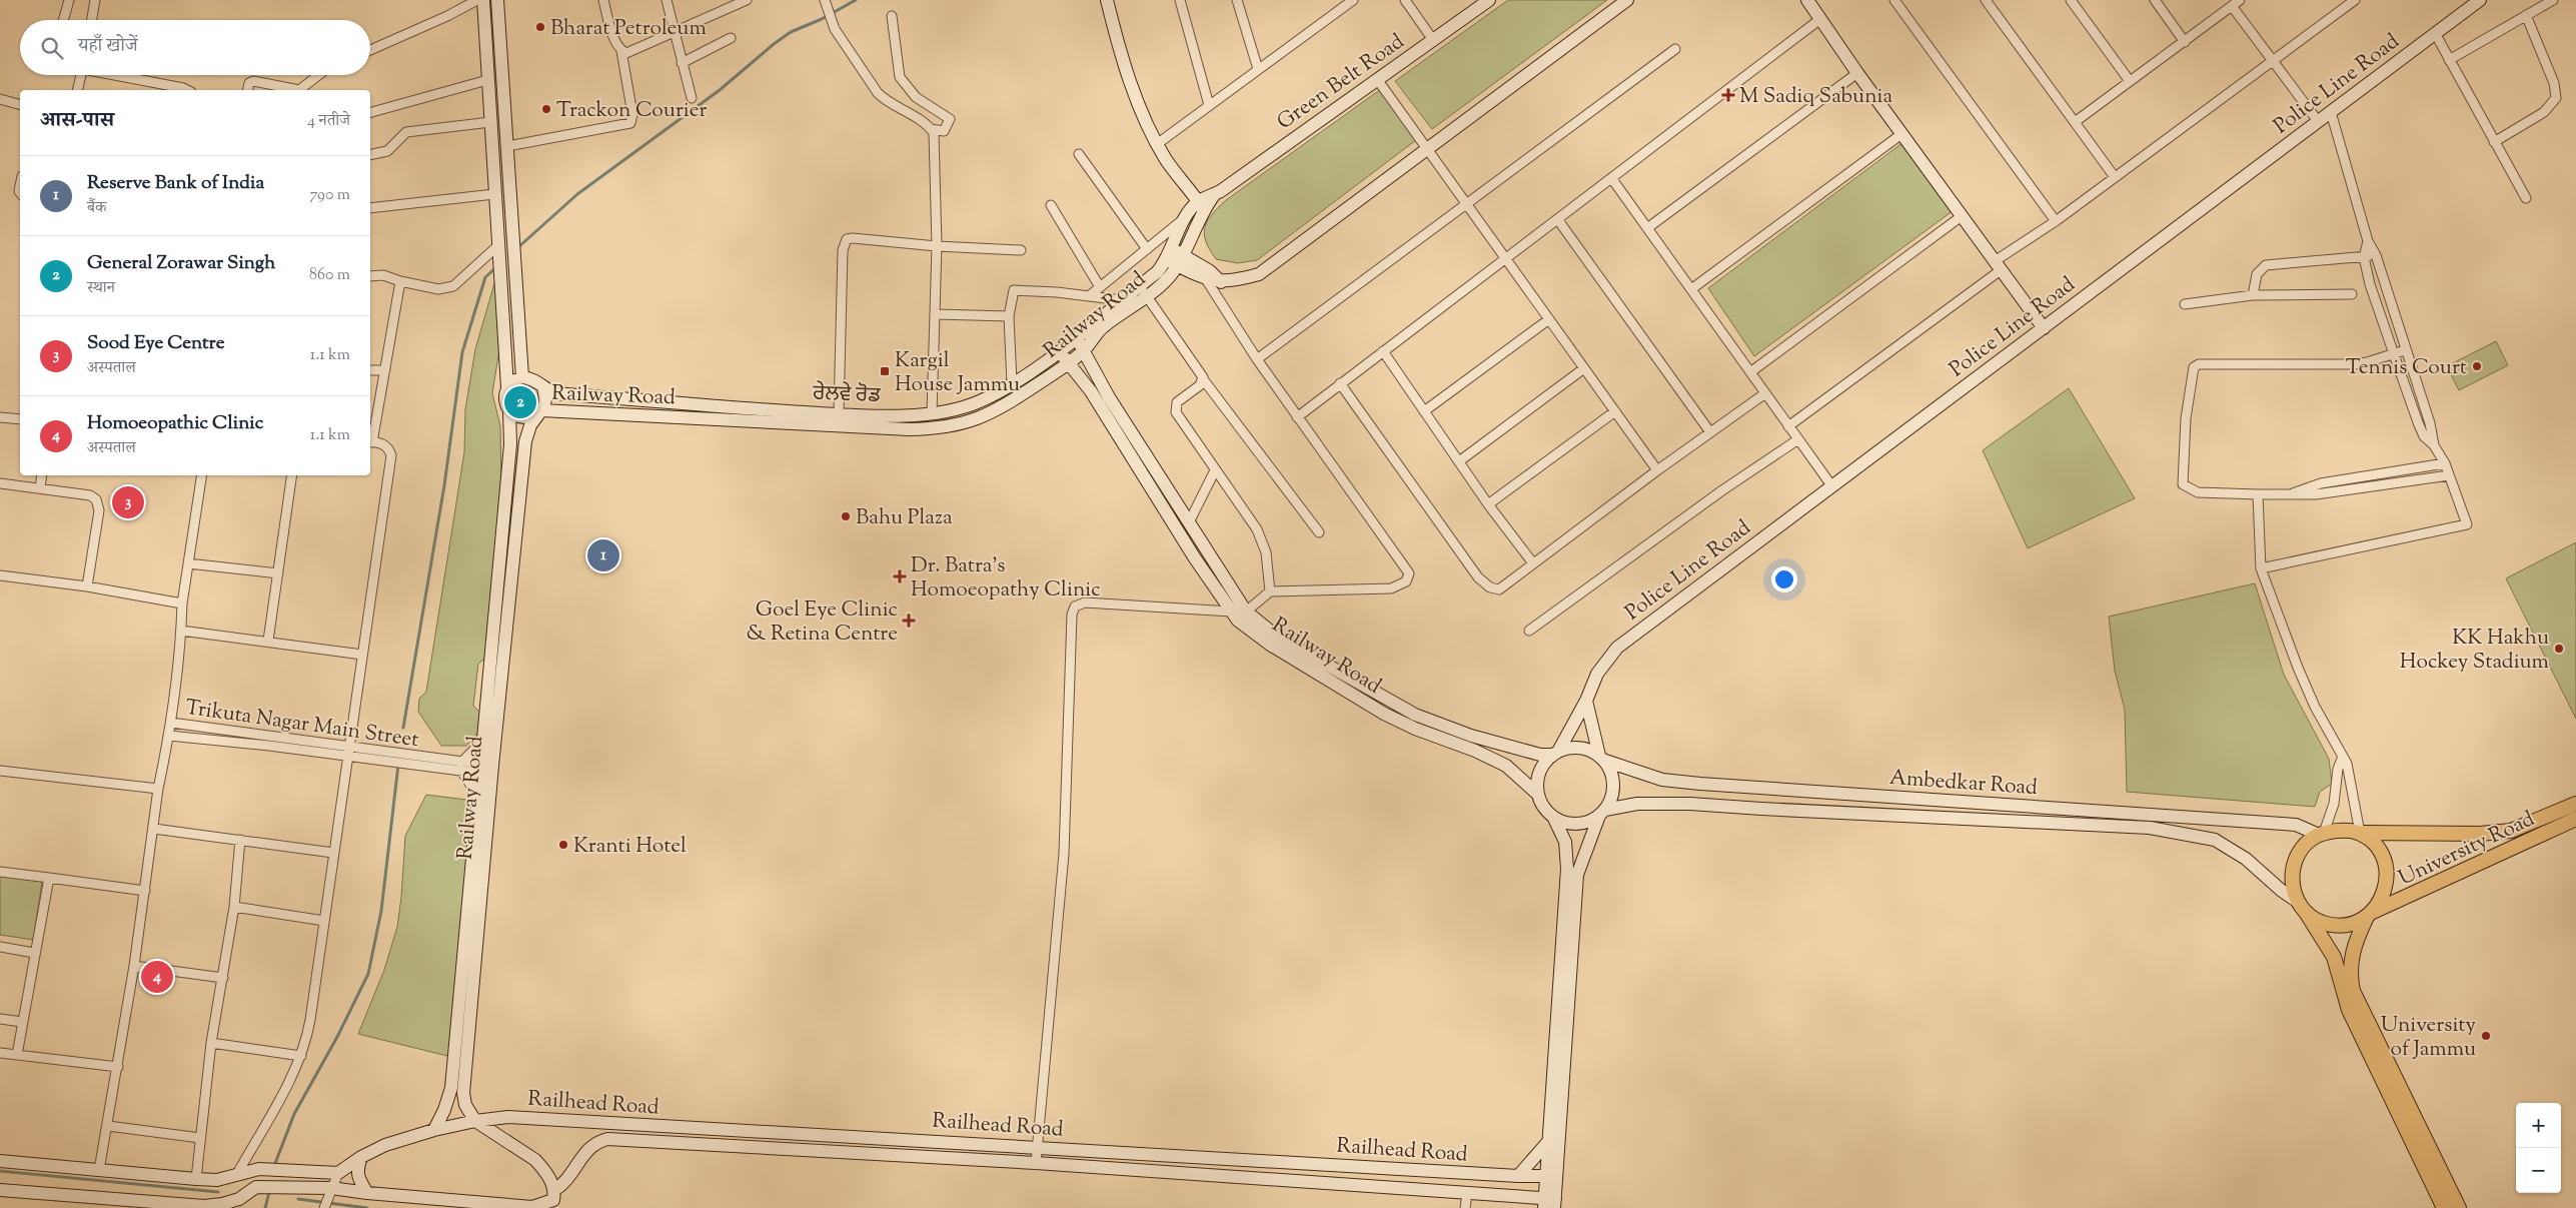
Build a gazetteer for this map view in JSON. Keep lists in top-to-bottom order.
{
  "streets": {
    "main road": [
      "Green Belt Road",
      "Police Line Road",
      "Railway Road",
      "ਰੇਲਵੇ ਰੋਡ",
      "Ambedkar Road",
      "University Road",
      "Railhead Road"
    ],
    "street": ["Trikuta Nagar Main Street"]
  },
  "crossings": [
    ["Green Belt Road", "Railway Road"],
    ["Police Line Road", "Railway Road"],
    ["Police Line Road", "Ambedkar Road"],
    ["Railway Road", "ਰੇਲਵੇ ਰੋਡ"],
    ["Railway Road", "Trikuta Nagar Main Street"],
    ["Railway Road", "Ambedkar Road"],
    ["Railway Road", "Railhead Road"],
    ["Ambedkar Road", "University Road"]
  ],
  "places": {
    "other": [
      "Bharat Petroleum",
      "Trackon Courier",
      "Tennis Court",
      "Bahu Plaza",
      "KK Hakhu Hockey Stadium",
      "Kranti Hotel",
      "University of Jammu"
    ],
    "health": ["M Sadiq Sabunia", "Dr. Batra's Homoeopathy Clinic", "Goel Eye Clinic & Retina Centre"],
    "transit": ["Kargil House Jammu"]
  },
  "page": {
    "search": "यहाँ खोजें",
    "heading": ["आस-पास", "4 नतीजे"],
    "list": [
      {
        "mark": "1",
        "name": "Reserve Bank of India",
        "note": "बैंक",
        "value": "790 m"
      },
      {
        "mark": "2",
        "name": "General Zorawar Singh",
        "note": "स्थान",
        "value": "860 m"
      },
      {
        "mark": "3",
        "name": "Sood Eye Centre",
        "note": "अस्पताल",
        "value": "1.1 km"
      },
      {
        "mark": "4",
        "name": "Homoeopathic Clinic",
        "note": "अस्पताल",
        "value": "1.1 km"
      }
    ],
    "pins": [
      "2",
      "3",
      "1",
      "4"
    ],
    "map_buttons": ["+", "−"]
  }
}
